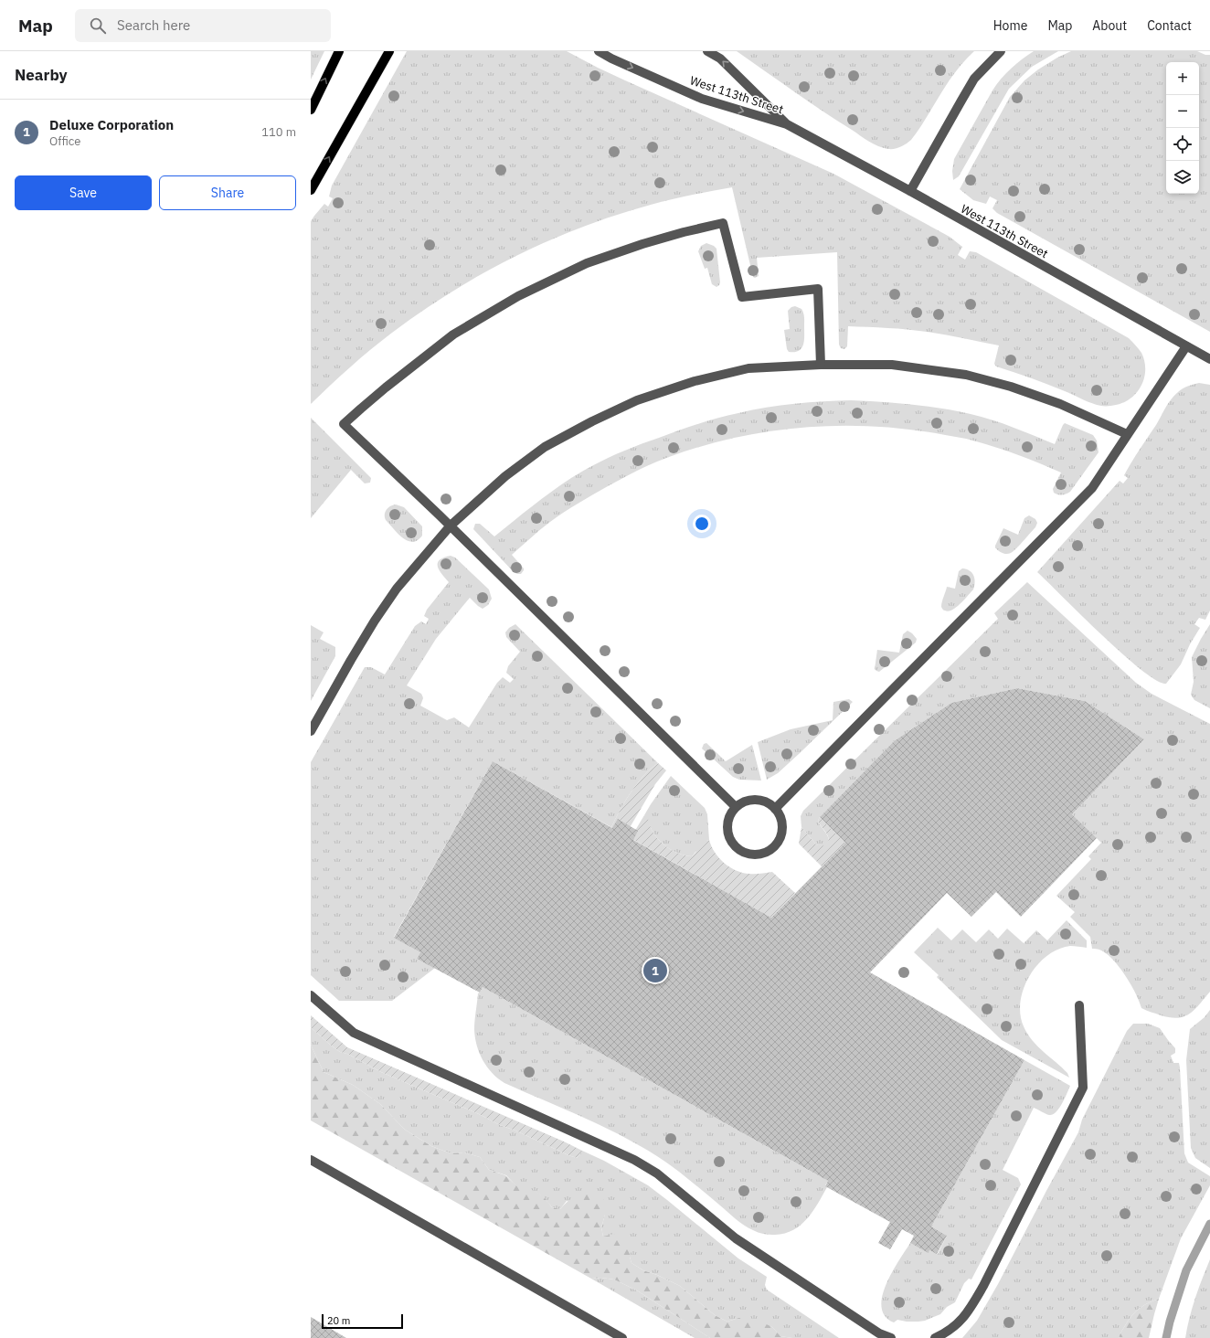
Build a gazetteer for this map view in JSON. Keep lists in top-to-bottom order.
{
  "streets": {
    "street": ["West 113th Street"]
  },
  "scale_bar": "20 m",
  "page": {
    "header": "Map",
    "search": "Search here",
    "nav": [
      "Home",
      "Map",
      "About",
      "Contact"
    ],
    "heading": "Nearby",
    "map_buttons": ["+", "−"],
    "list": [
      {
        "mark": "1",
        "name": "Deluxe Corporation",
        "note": "Office",
        "value": "110 m"
      }
    ],
    "buttons": ["Save", "Share"],
    "pins": "1",
    "scale": "20 m"
  }
}
